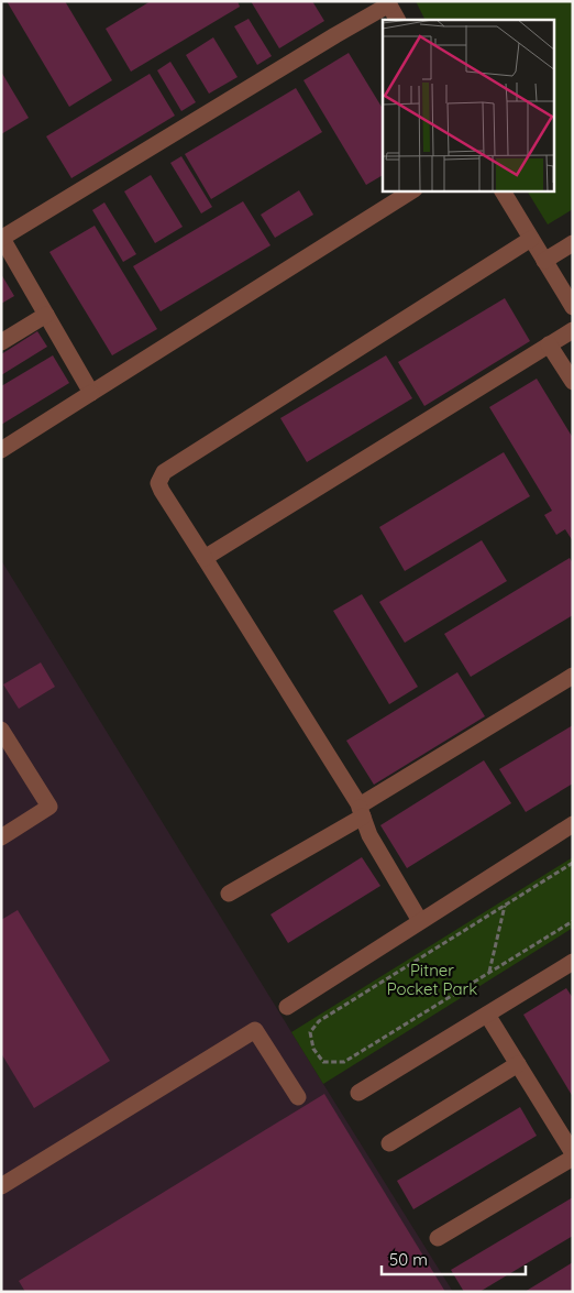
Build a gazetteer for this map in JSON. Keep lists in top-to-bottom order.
{
  "parks": ["Pitner Pocket Park"],
  "scale_bar": "50 m"
}
